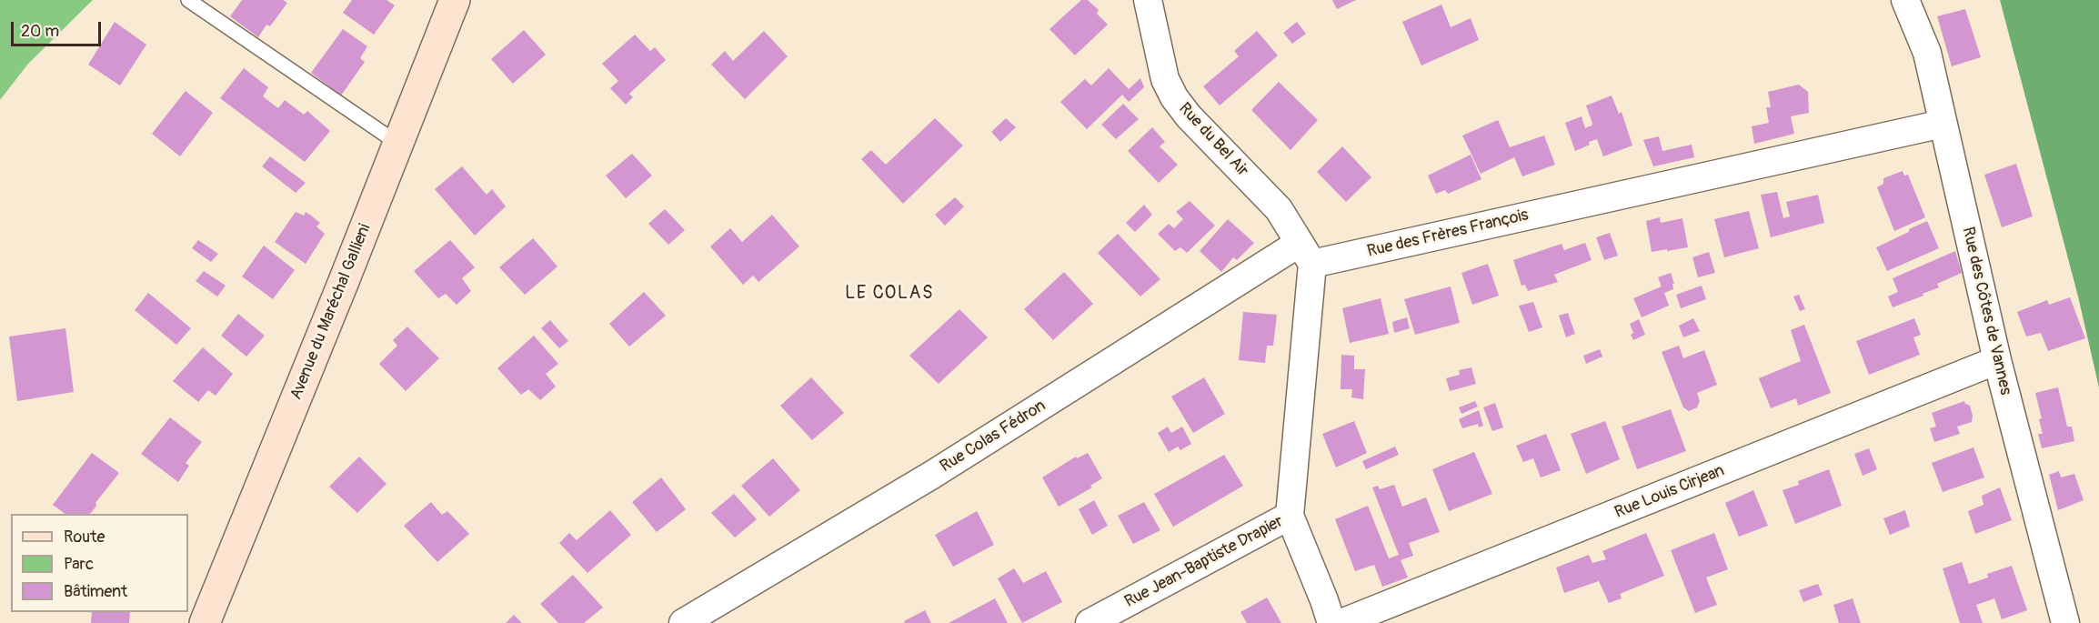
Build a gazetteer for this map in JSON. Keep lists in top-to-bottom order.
{
  "streets": {
    "street": [
      "Rue du Bel Air",
      "Rue des Frères François",
      "Rue des Côtes de Vannes",
      "Avenue du Maréchal Gallieni",
      "Rue Colas Fédron",
      "Rue Louis Cirjean",
      "Rue Jean-Baptiste Drapier"
    ]
  },
  "crossings": [
    ["Rue du Bel Air", "Rue des Frères François"],
    ["Rue du Bel Air", "Rue Colas Fédron"],
    ["Rue des Frères François", "Rue des Côtes de Vannes"],
    ["Rue des Frères François", "Rue Colas Fédron"],
    ["Rue des Côtes de Vannes", "Rue Louis Cirjean"]
  ],
  "districts": ["LE COLAS"],
  "legend": ["Route", "Parc", "Bâtiment"],
  "scale_bar": "20 m"
}
